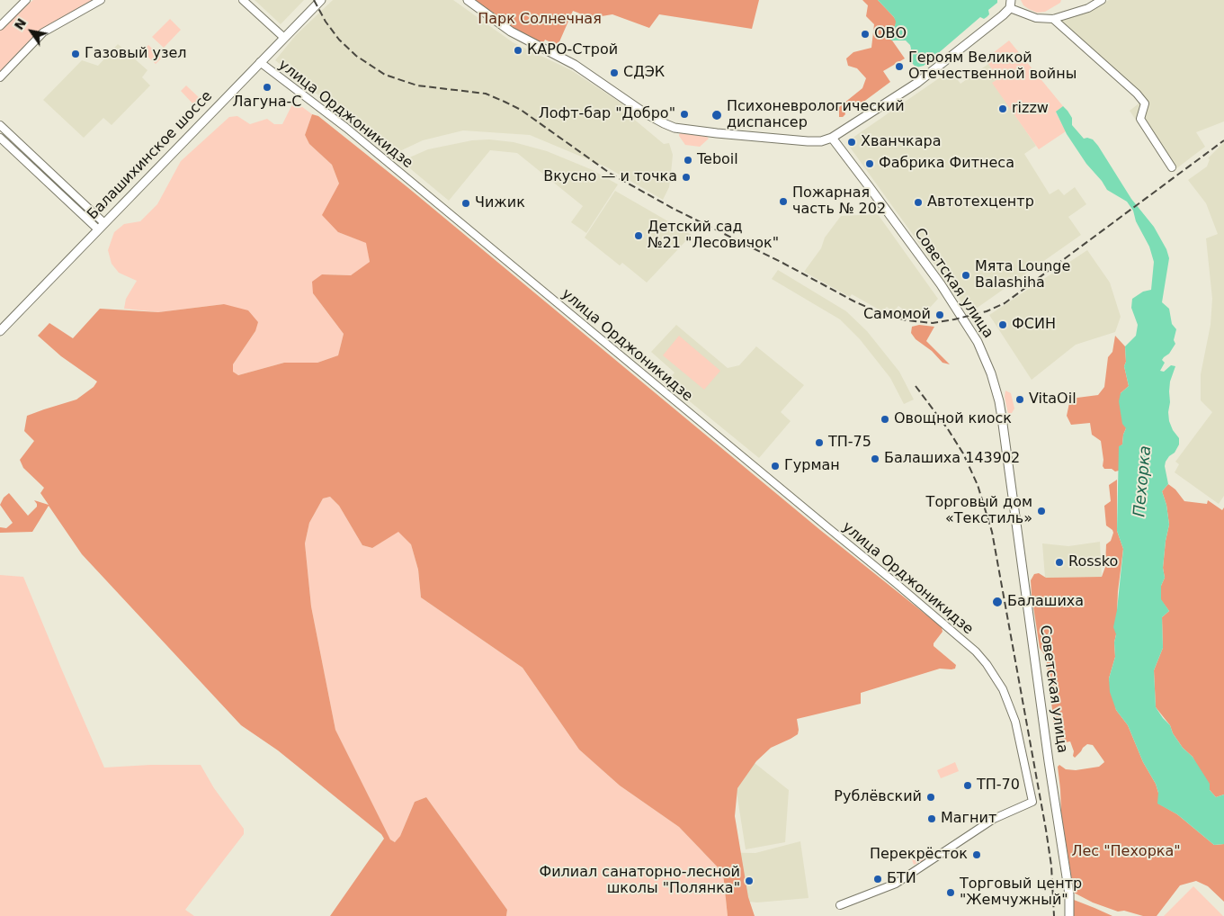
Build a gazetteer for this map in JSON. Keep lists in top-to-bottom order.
{
  "streets": {
    "main road": ["Балашихинское шоссе", "Советская улица"],
    "street": ["улица Орджоникидзе"]
  },
  "crossings": [
    ["улица Орджоникидзе", "Балашихинское шоссе"]
  ],
  "water": ["Пехорка"],
  "parks": ["Парк Солнечная", "Лес \"Пехорка\""],
  "places": [
    "ОВО",
    "КАРО-Строй",
    "Газовый узел",
    "Героям Великой Отечественной войны",
    "СДЭК",
    "Лагуна-С",
    "rizzw",
    "Лофт-бар \"Добро\"",
    "Психоневрологический диспансер",
    "Хванчкара",
    "Teboil",
    "Фабрика Фитнеса",
    "Вкусно — и точка",
    "Пожарная часть № 202",
    "Автотехцентр",
    "Чижик",
    "Детский сад №21 \"Лесовичок\"",
    "Мята Lounge Balashiha",
    "Самомой",
    "ФСИН",
    "VitaOil",
    "Овощной киоск",
    "ТП-75",
    "Балашиха 143902",
    "Гурман",
    "Торговый дом «Текстиль»",
    "Rossko",
    "Балашиха",
    "ТП-70",
    "Рублёвский",
    "Магнит",
    "Перекрёсток",
    "БТИ",
    "Филиал санаторно-лесной школы \"Полянка\"",
    "Торговый центр \"Жемчужный\""
  ],
  "north": "top left"
}
